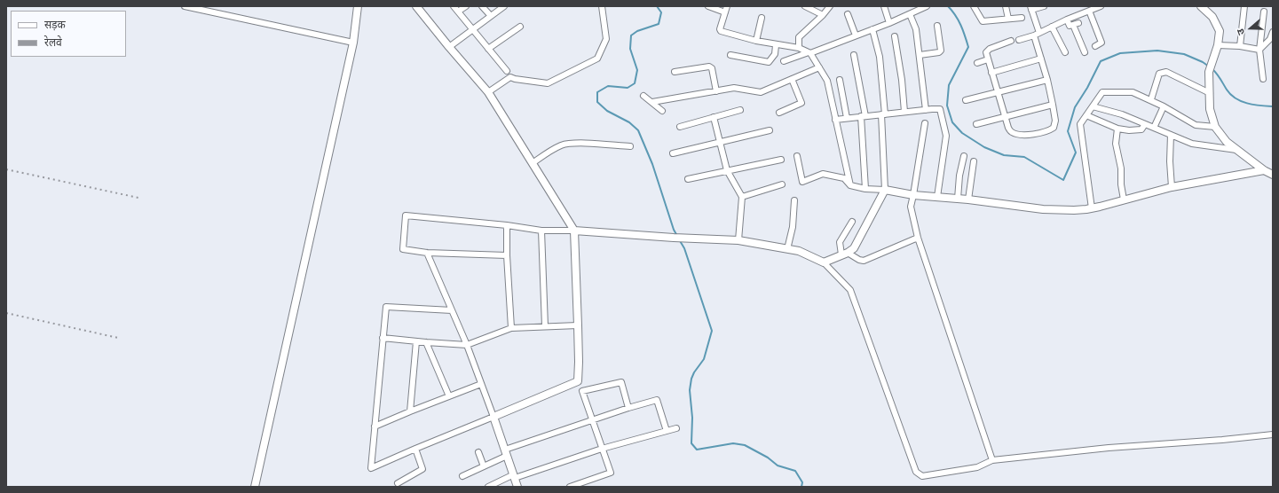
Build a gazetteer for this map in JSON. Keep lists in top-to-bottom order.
{
  "legend": ["सड़क", "रेलवे"],
  "north": "left"
}
